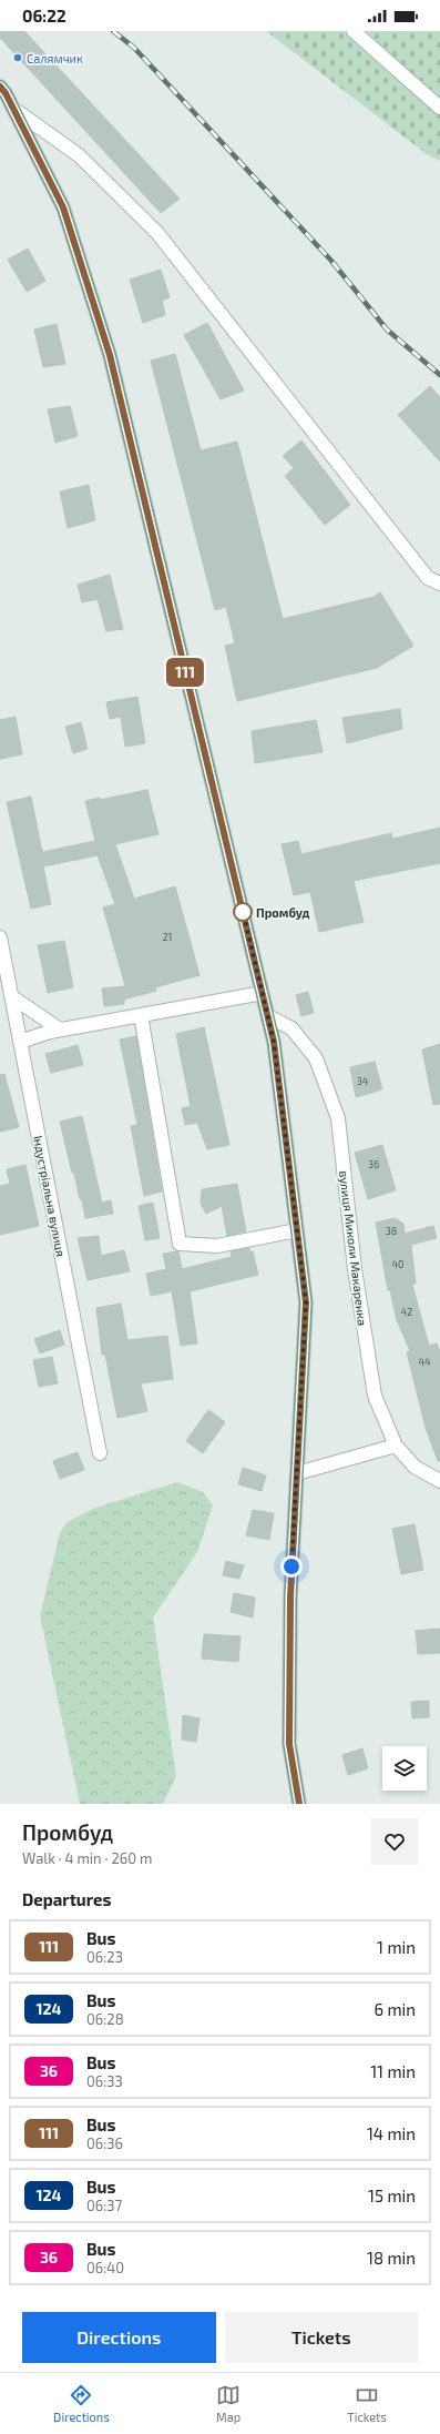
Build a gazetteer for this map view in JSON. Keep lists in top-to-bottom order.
{
  "streets": {
    "street": ["Індустріальна вулиця", "вулиця Миколи Макаренка"]
  },
  "places": ["Салямчик", "Промбуд"],
  "lines": ["bus line 111"],
  "house_numbers": [
    "21",
    "34",
    "36",
    "38",
    "40",
    "42",
    "44"
  ],
  "page": {
    "status": "06:22",
    "on_map": "111",
    "heading": [
      ["Промбуд", "Walk · 4 min · 260 m"],
      "Departures"
    ],
    "list": [
      {
        "mark": "111",
        "name": "Bus",
        "note": "06:23",
        "value": "1 min"
      },
      {
        "mark": "124",
        "name": "Bus",
        "note": "06:28",
        "value": "6 min"
      },
      {
        "mark": "36",
        "name": "Bus",
        "note": "06:33",
        "value": "11 min"
      },
      {
        "mark": "111",
        "name": "Bus",
        "note": "06:36",
        "value": "14 min"
      },
      {
        "mark": "124",
        "name": "Bus",
        "note": "06:37",
        "value": "15 min"
      },
      {
        "mark": "36",
        "name": "Bus",
        "note": "06:40",
        "value": "18 min"
      }
    ],
    "buttons": ["Directions", "Tickets"],
    "tabs": ["Directions", "Map", "Tickets"]
  }
}
